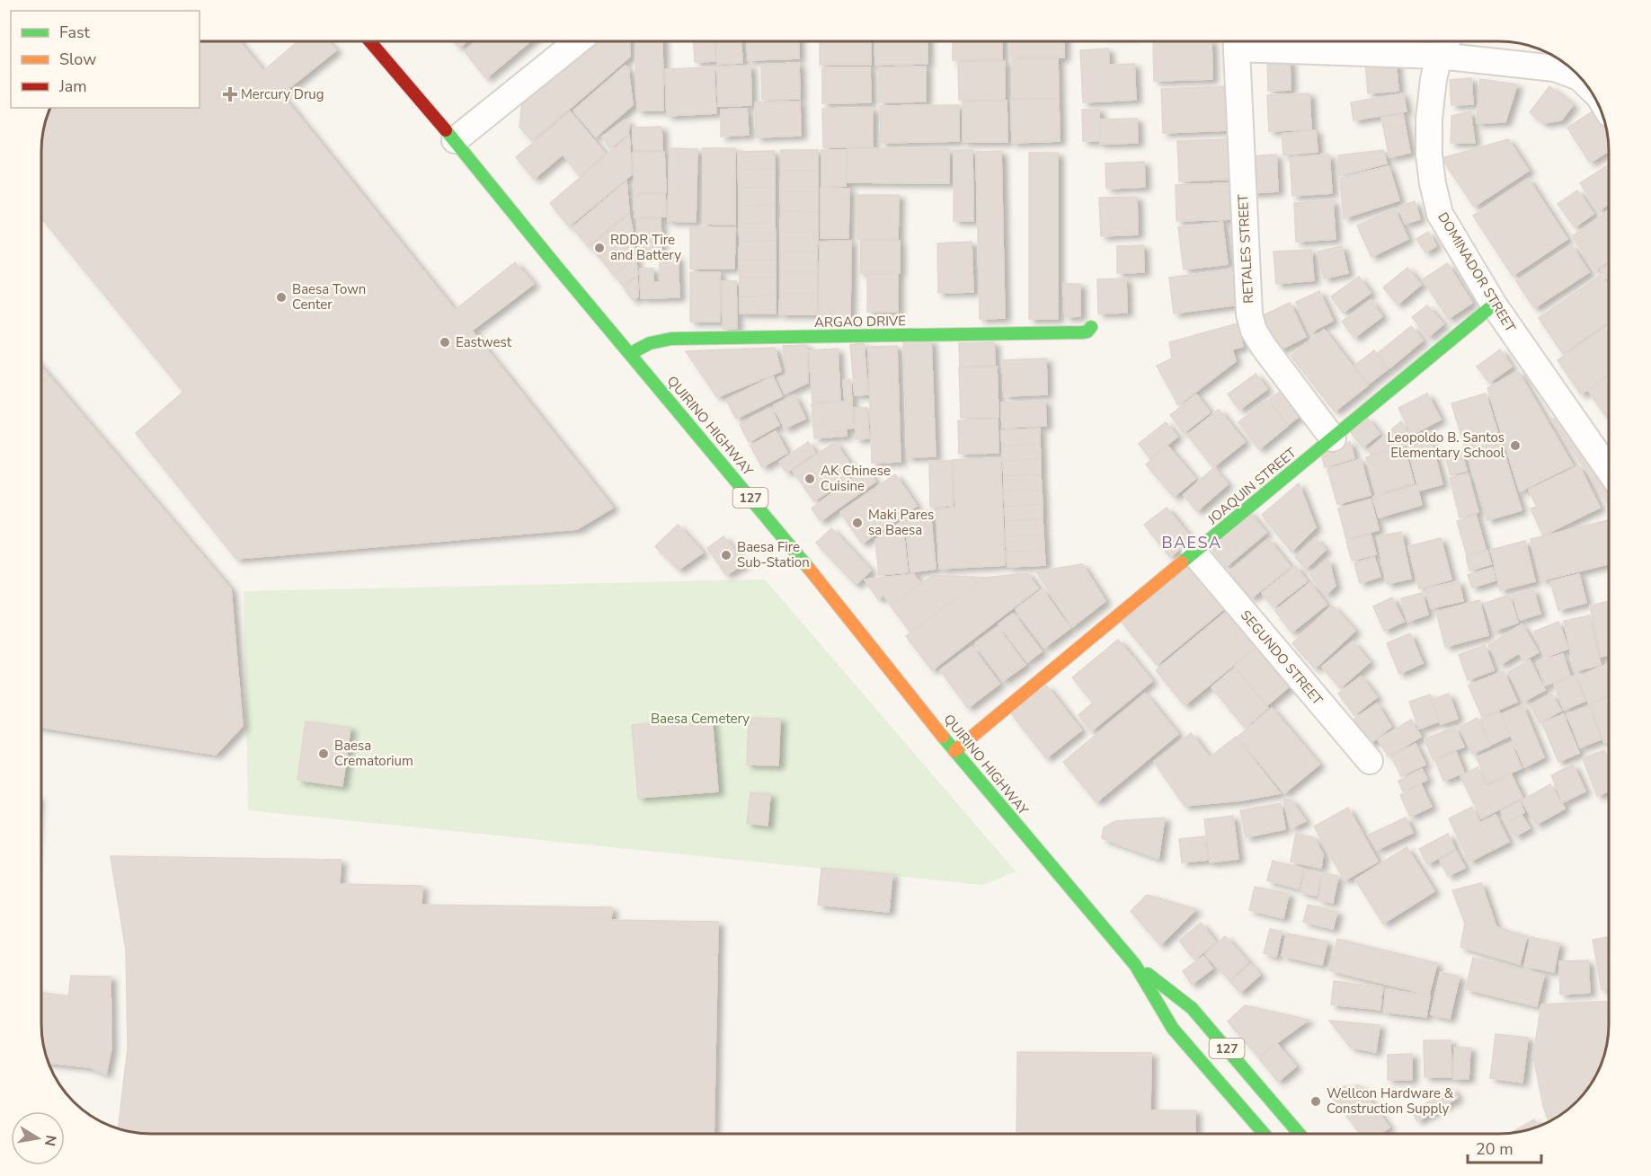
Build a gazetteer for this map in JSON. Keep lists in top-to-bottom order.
{
  "streets": {
    "main road": [
      "ARGAO DRIVE",
      "QUIRINO HIGHWAY",
      "JOAQUIN STREET",
      "127"
    ],
    "street": ["RETALES STREET", "DOMINADOR STREET", "SEGUNDO STREET"]
  },
  "crossings": [
    ["RETALES STREET", "JOAQUIN STREET"],
    ["DOMINADOR STREET", "JOAQUIN STREET"],
    ["ARGAO DRIVE", "QUIRINO HIGHWAY"],
    ["QUIRINO HIGHWAY", "JOAQUIN STREET"],
    ["JOAQUIN STREET", "SEGUNDO STREET"]
  ],
  "districts": ["BAESA"],
  "parks": ["Baesa Cemetery"],
  "places": {
    "health": ["Mercury Drug"],
    "other": [
      "RDDR Tire and Battery",
      "Baesa Town Center",
      "Eastwest",
      "Leopoldo B. Santos Elementary School",
      "AK Chinese Cuisine",
      "Maki Pares sa Baesa",
      "Baesa Fire Sub-Station",
      "Baesa Crematorium",
      "Wellcon Hardware & Construction Supply"
    ]
  },
  "legend": ["Fast", "Slow", "Jam"],
  "scale_bar": "20 m",
  "north": "right"
}
